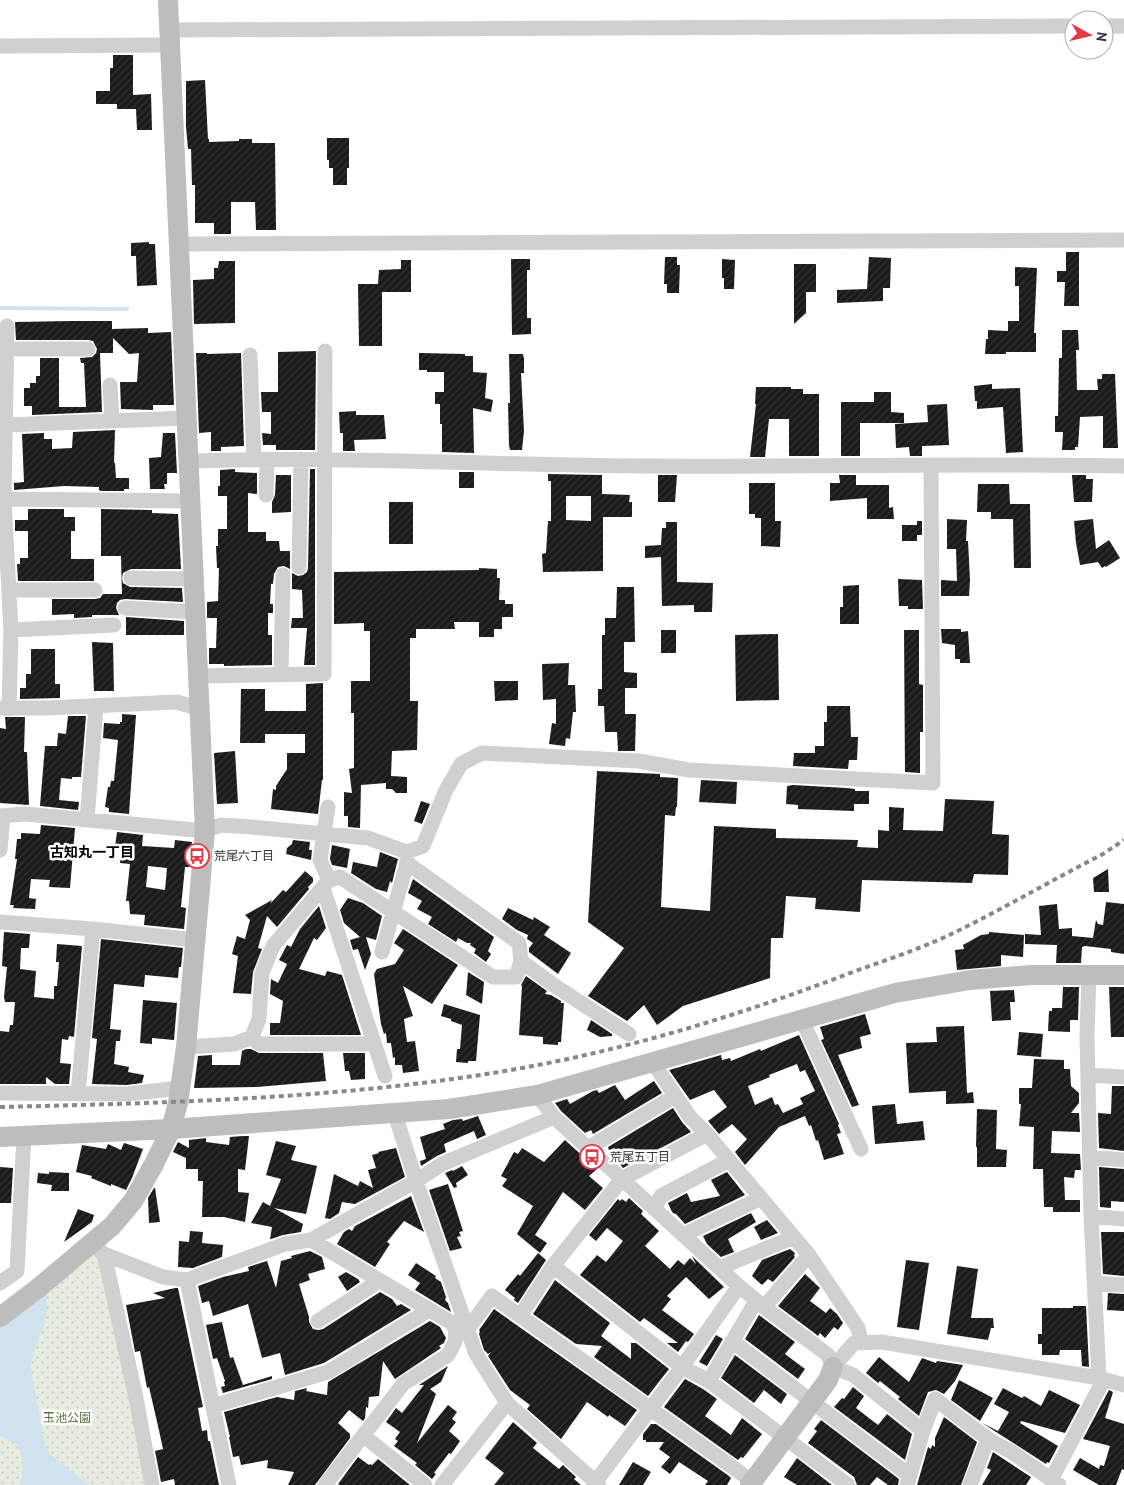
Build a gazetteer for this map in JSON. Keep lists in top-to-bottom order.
{
  "districts": ["古知丸一丁目"],
  "parks": ["玉池公園"],
  "places": {
    "bus stop": ["荒尾六丁目", "荒尾五丁目"]
  },
  "north": "right"
}
